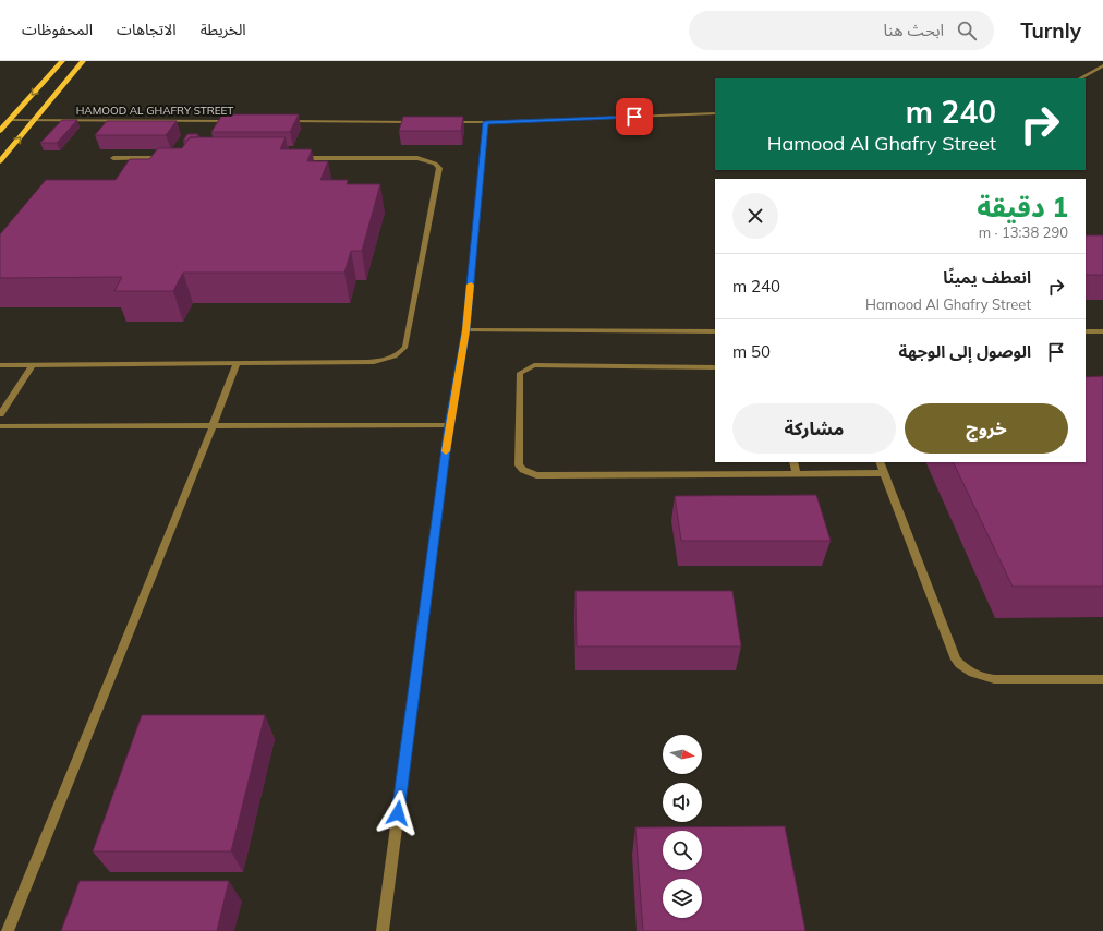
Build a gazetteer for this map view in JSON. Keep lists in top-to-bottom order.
{
  "streets": {
    "street": ["HAMOOD AL GHAFRY STREET"]
  },
  "north": "right",
  "page": {
    "header": "Turnly",
    "search": "ابحث هنا",
    "nav": ["الخريطة", "الاتجاهات", "المحفوظات"],
    "turn": ["240 m", "Hamood Al Ghafry Street"],
    "heading": ["1 دقيقة", "290 m · 13:38"],
    "list": [
      {
        "name": "انعطف يمينًا",
        "note": "Hamood Al Ghafry Street",
        "value": "240 m"
      },
      {
        "name": "الوصول إلى الوجهة",
        "value": "50 m"
      }
    ],
    "buttons": ["خروج", "مشاركة"]
  }
}
